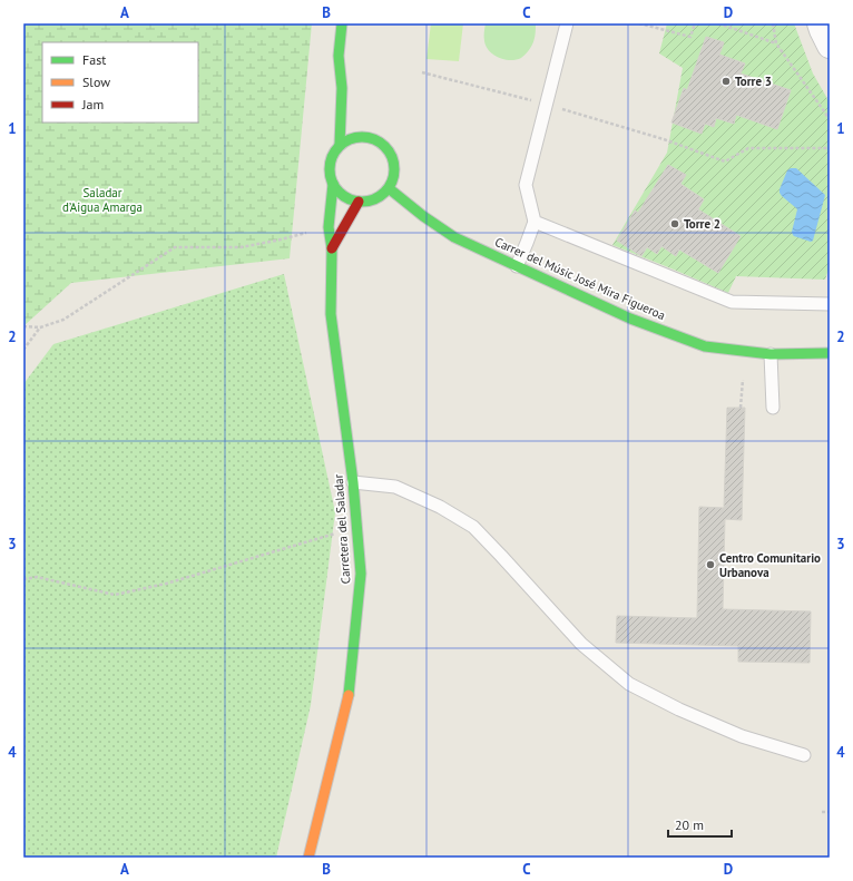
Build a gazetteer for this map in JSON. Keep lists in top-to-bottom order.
{
  "streets": {
    "street": ["Carrer del Músic José Mira Figueroa", "Carretera del Saladar"]
  },
  "crossings": [
    ["Carrer del Músic José Mira Figueroa", "Carretera del Saladar"]
  ],
  "parks": ["Saladar d’Aigua Amarga"],
  "places": ["Torre 3", "Torre 2", "Centro Comunitario Urbanova"],
  "legend": ["Fast", "Slow", "Jam"],
  "scale_bar": "20 m",
  "grid": {
    "columns": [
      "A",
      "B",
      "C",
      "D"
    ],
    "rows": [
      "1",
      "2",
      "3",
      "4"
    ]
  }
}
